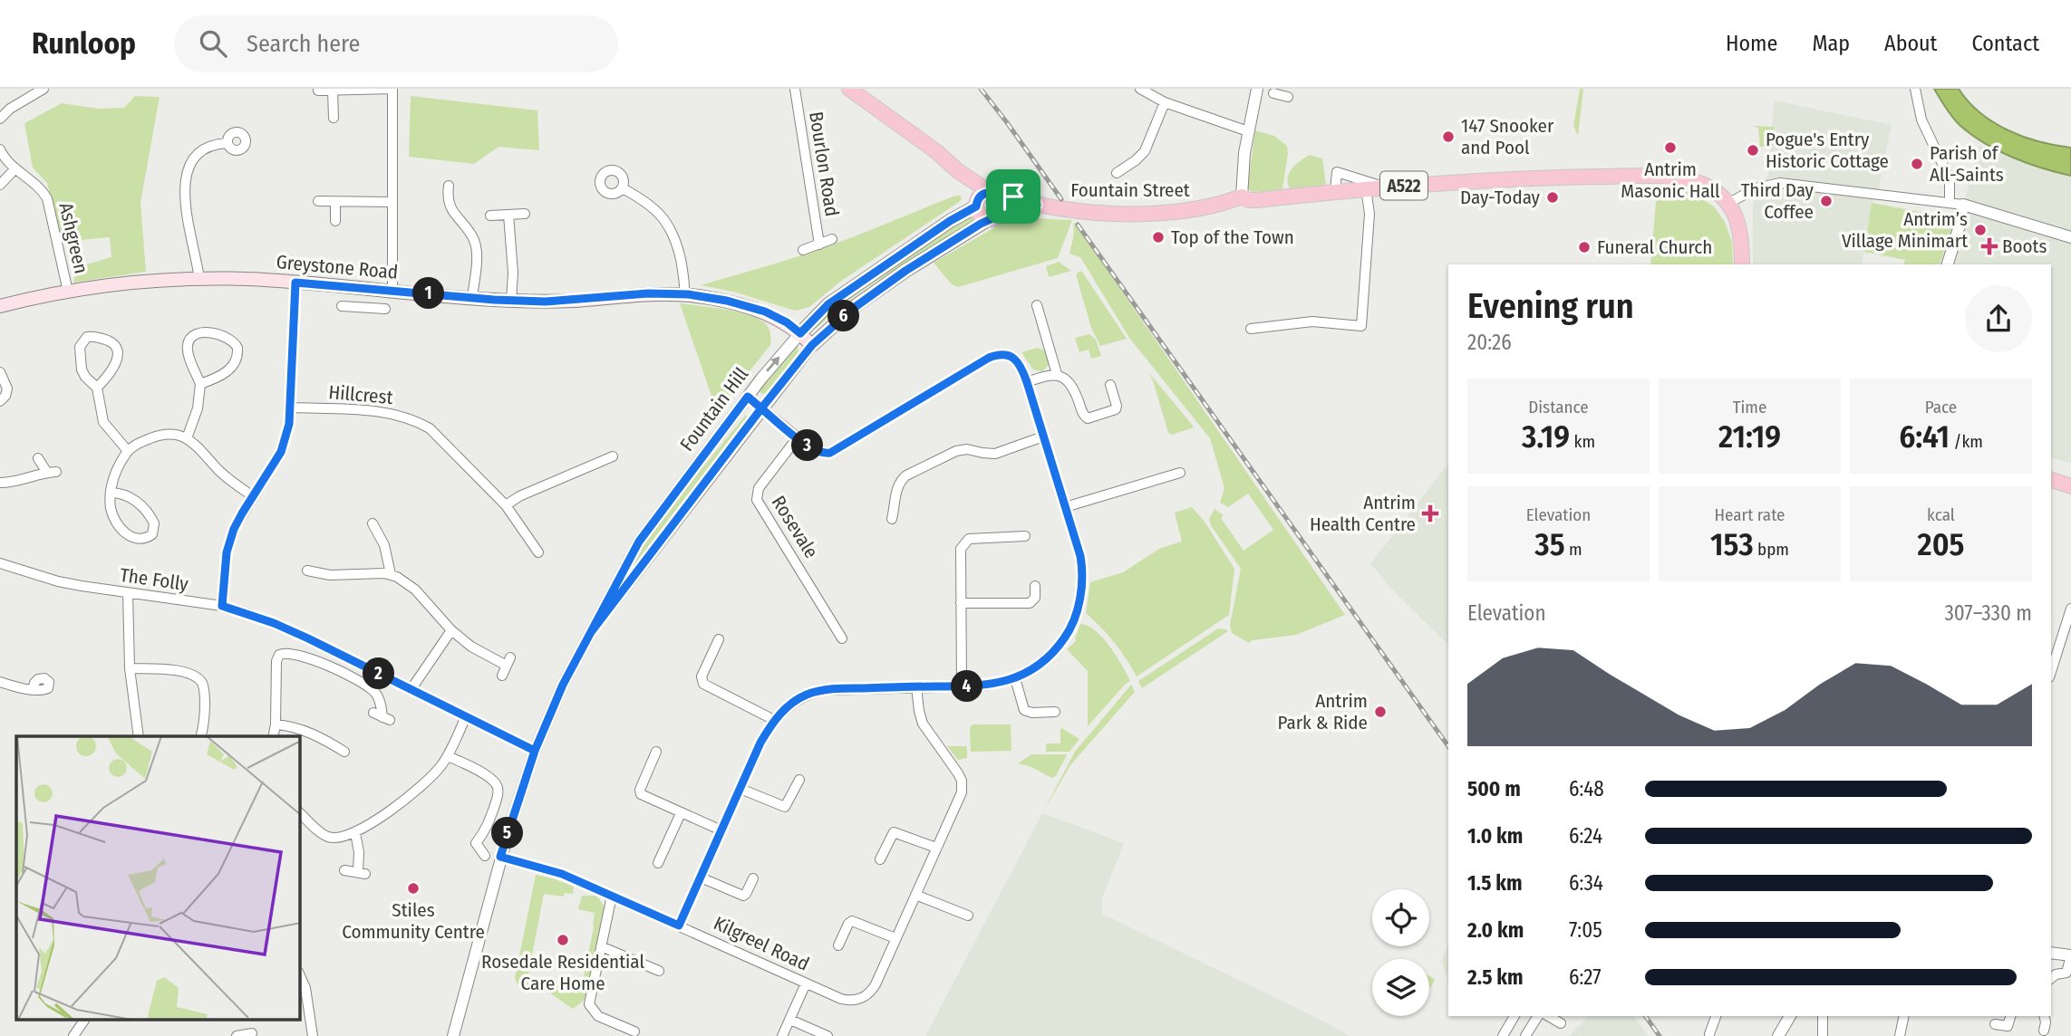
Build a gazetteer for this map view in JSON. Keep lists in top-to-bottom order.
{
  "streets": {
    "main road": [
      "A522",
      "Fountain Street",
      "Greystone Road",
      "Fountain Hill"
    ],
    "street": [
      "Bourlon Road",
      "Ashgreen",
      "Hillcrest",
      "Rosevale",
      "The Folly",
      "Kilgreel Road"
    ]
  },
  "crossings": [
    ["A522", "Fountain Street"],
    ["A522", "Fountain Hill"],
    ["Fountain Street", "Fountain Hill"],
    ["Ashgreen", "Greystone Road"],
    ["Greystone Road", "Fountain Hill"],
    ["Fountain Hill", "The Folly"],
    ["Fountain Hill", "Kilgreel Road"]
  ],
  "places": {
    "other": [
      "147 Snooker and Pool",
      "Antrim Masonic Hall",
      "Pogue's Entry Historic Cottage",
      "Parish of All-Saints",
      "Day-Today",
      "Third Day Coffee",
      "Antrim’s Village Minimart",
      "Top of the Town",
      "Funeral Church",
      "Antrim Park & Ride",
      "Stiles Community Centre",
      "Rosedale Residential Care Home"
    ],
    "health": ["Boots", "Antrim Health Centre"]
  },
  "page": {
    "header": "Runloop",
    "search": "Search here",
    "nav": [
      "Home",
      "Map",
      "About",
      "Contact"
    ],
    "heading": ["Evening run", "20:26"],
    "pins": [
      "1",
      "6",
      "3",
      "2",
      "4",
      "5"
    ],
    "stats": [
      ["Distance", "3.19 km"],
      ["Time", "21:19"],
      ["Pace", "6:41 /km"],
      ["Elevation", "35 m"],
      ["Heart rate", "153 bpm"],
      ["kcal", "205"]
    ],
    "chart": ["Elevation", "307–330 m"],
    "list": [
      {
        "name": "500 m",
        "note": "6:48"
      },
      {
        "name": "1.0 km",
        "note": "6:24"
      },
      {
        "name": "1.5 km",
        "note": "6:34"
      },
      {
        "name": "2.0 km",
        "note": "7:05"
      },
      {
        "name": "2.5 km",
        "note": "6:27"
      }
    ]
  }
}
